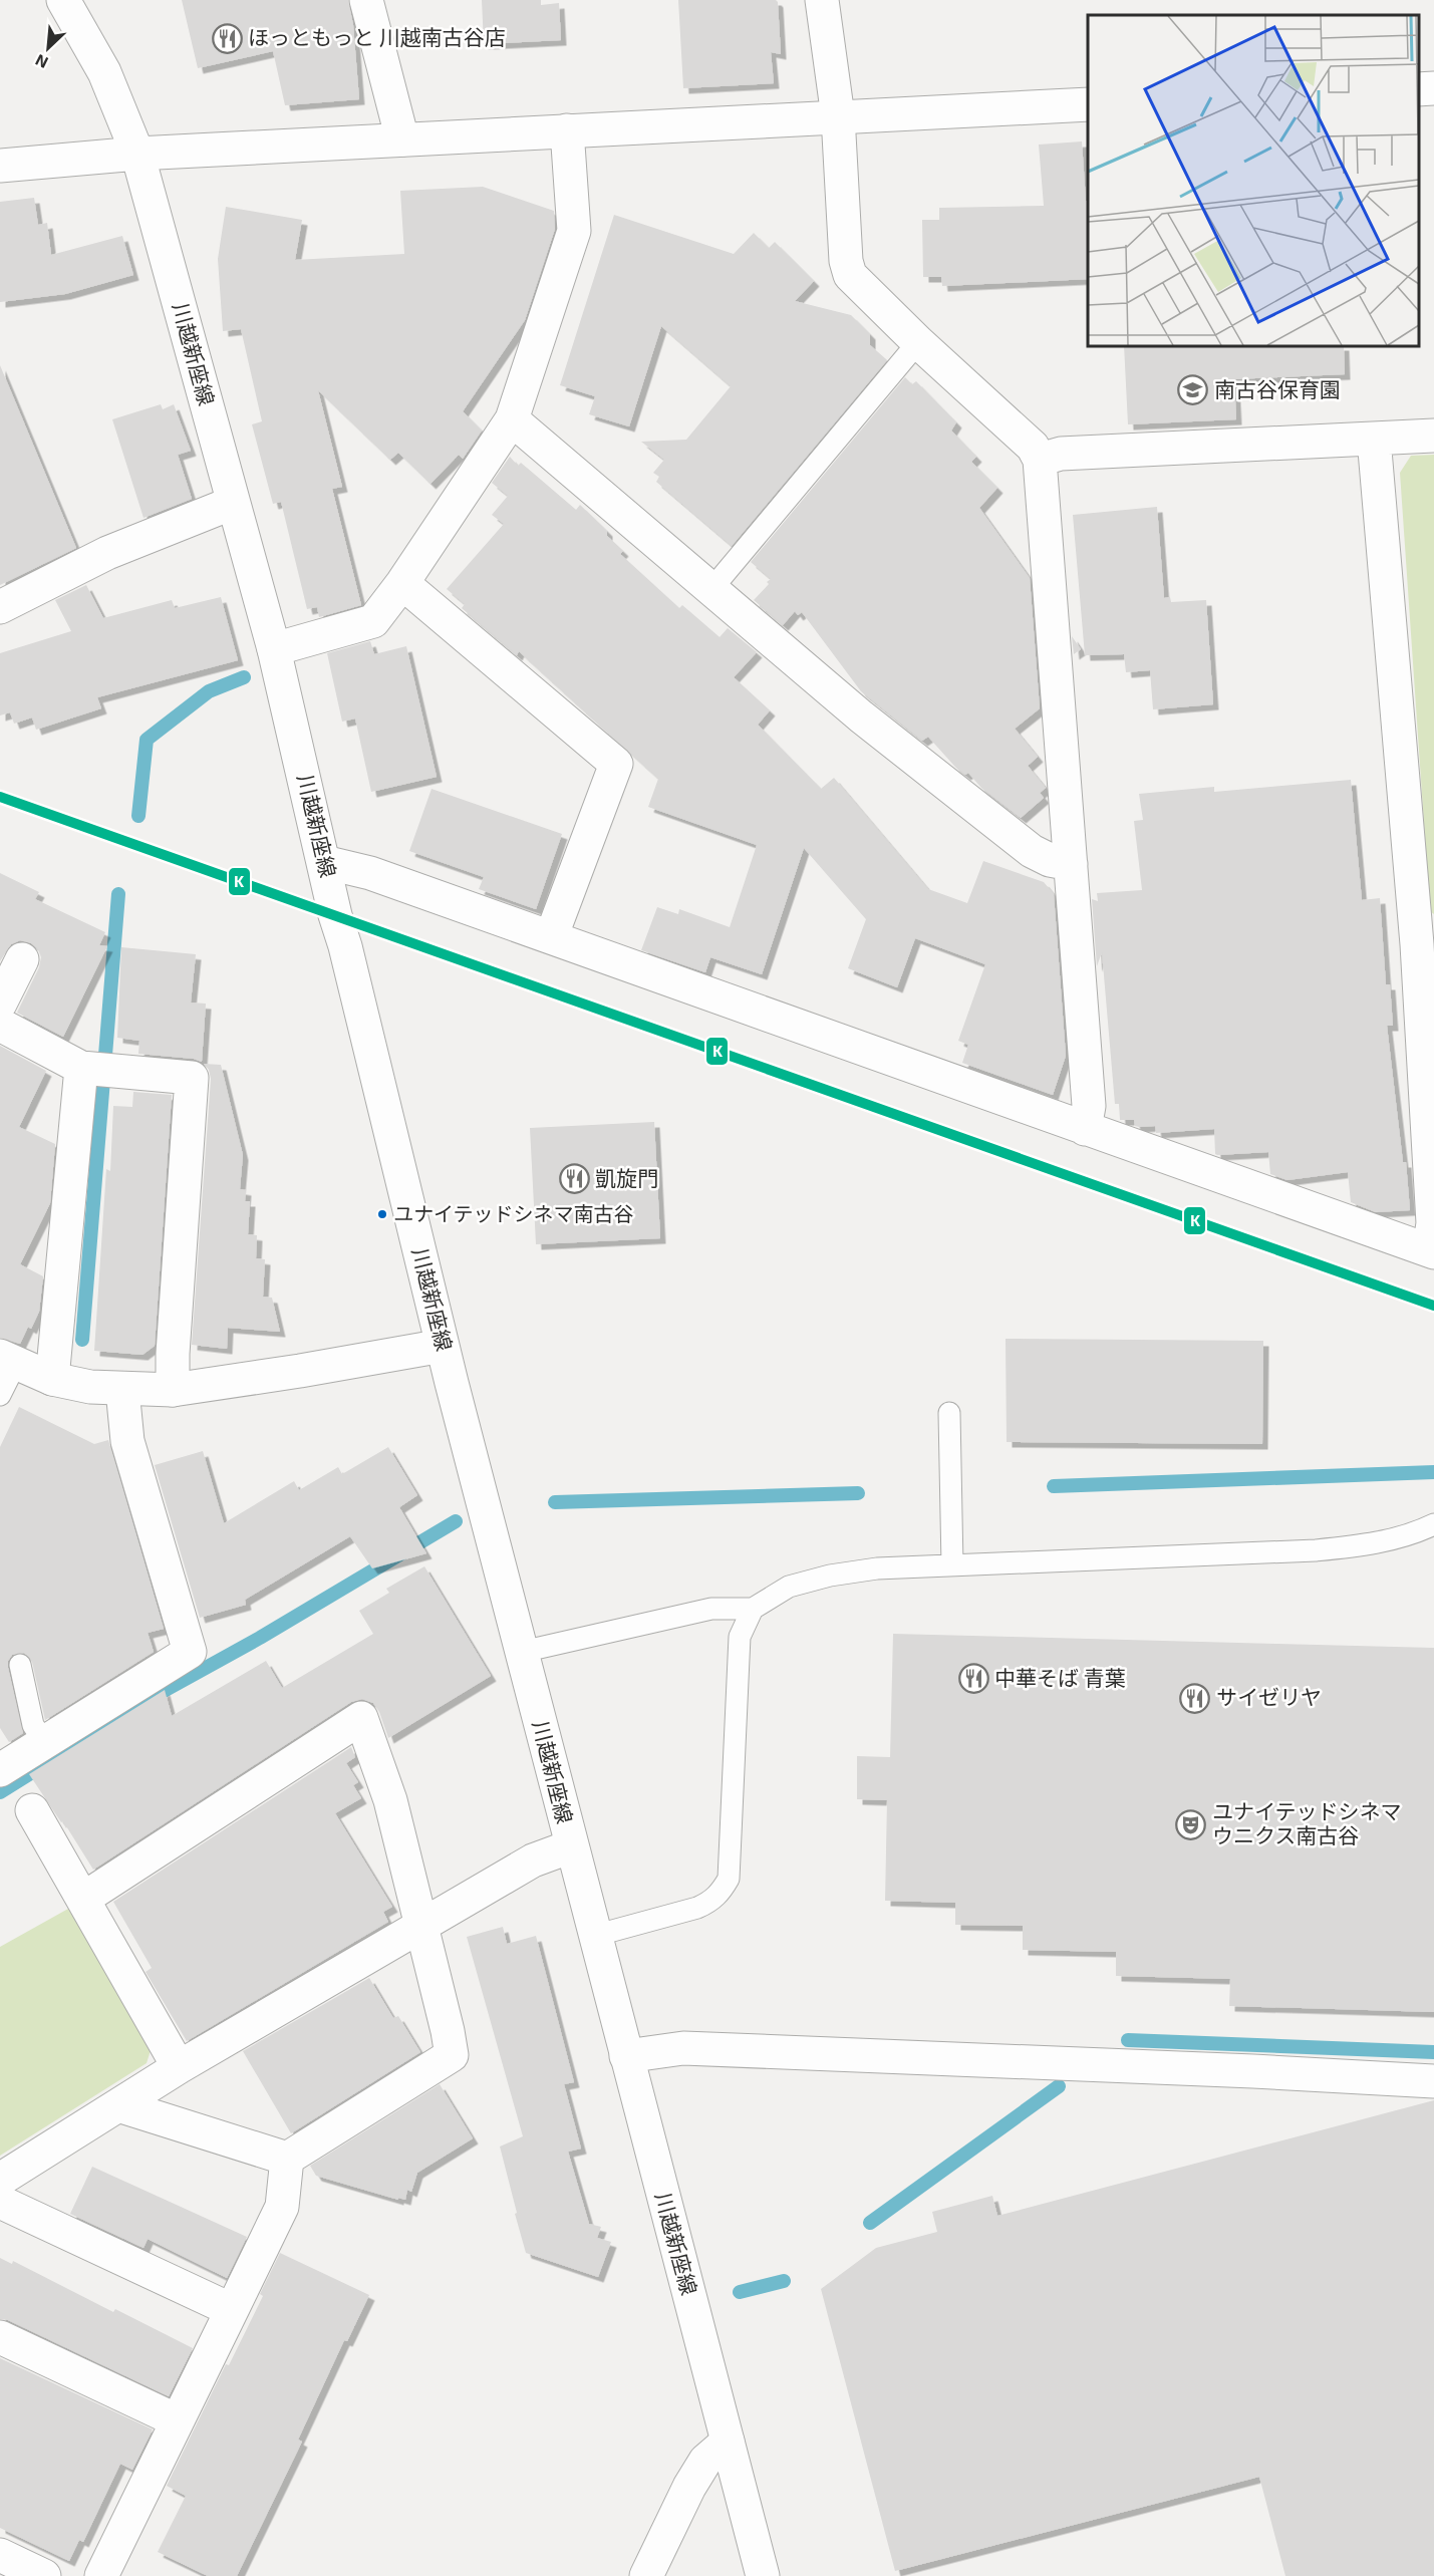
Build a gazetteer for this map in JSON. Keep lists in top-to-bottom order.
{
  "streets": {
    "street": ["川越新座線"]
  },
  "places": {
    "restaurant": [
      "ほっともっと 川越南古谷店",
      "凱旋門",
      "中華そば 青葉",
      "サイゼリヤ"
    ],
    "school or university": ["南古谷保育園"],
    "other": ["ユナイテッドシネマ南古谷"],
    "theatre": ["ユナイテッドシネマ ウニクス南古谷"]
  },
  "lines": ["transit line K"],
  "north": "bottom left"
}
